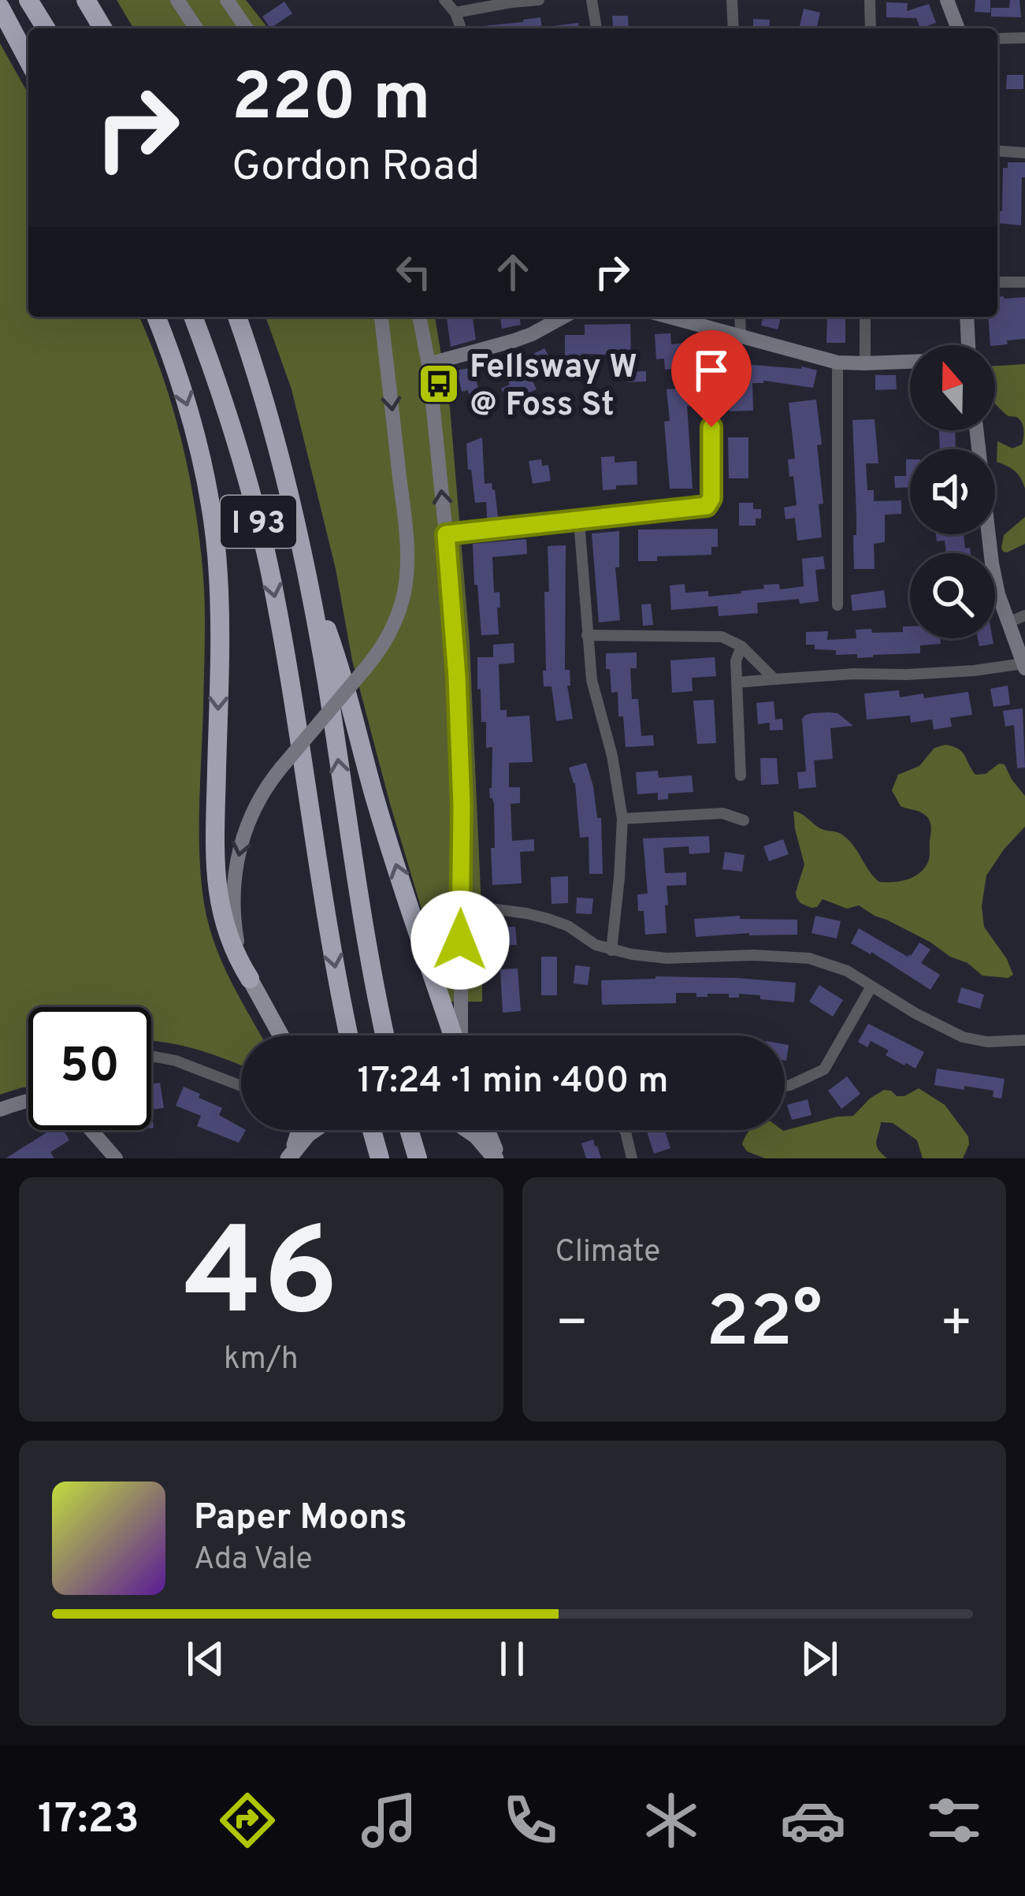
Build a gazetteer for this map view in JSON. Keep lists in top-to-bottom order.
{
  "streets": {
    "highway": ["I 93"]
  },
  "places": {
    "bus stop": ["Fellsway W @ Foss St"]
  },
  "north": "top",
  "page": {
    "turn": ["220 m", "Gordon Road"],
    "limit": "50",
    "trip": "17:24 · 1 min · 400 m",
    "tile": [
      ["46", "km/h"],
      "Climate"
    ],
    "heat": ["−", "22°", "+"],
    "song": ["Paper Moons", "Ada Vale"],
    "tabs": "17:23"
  }
}
